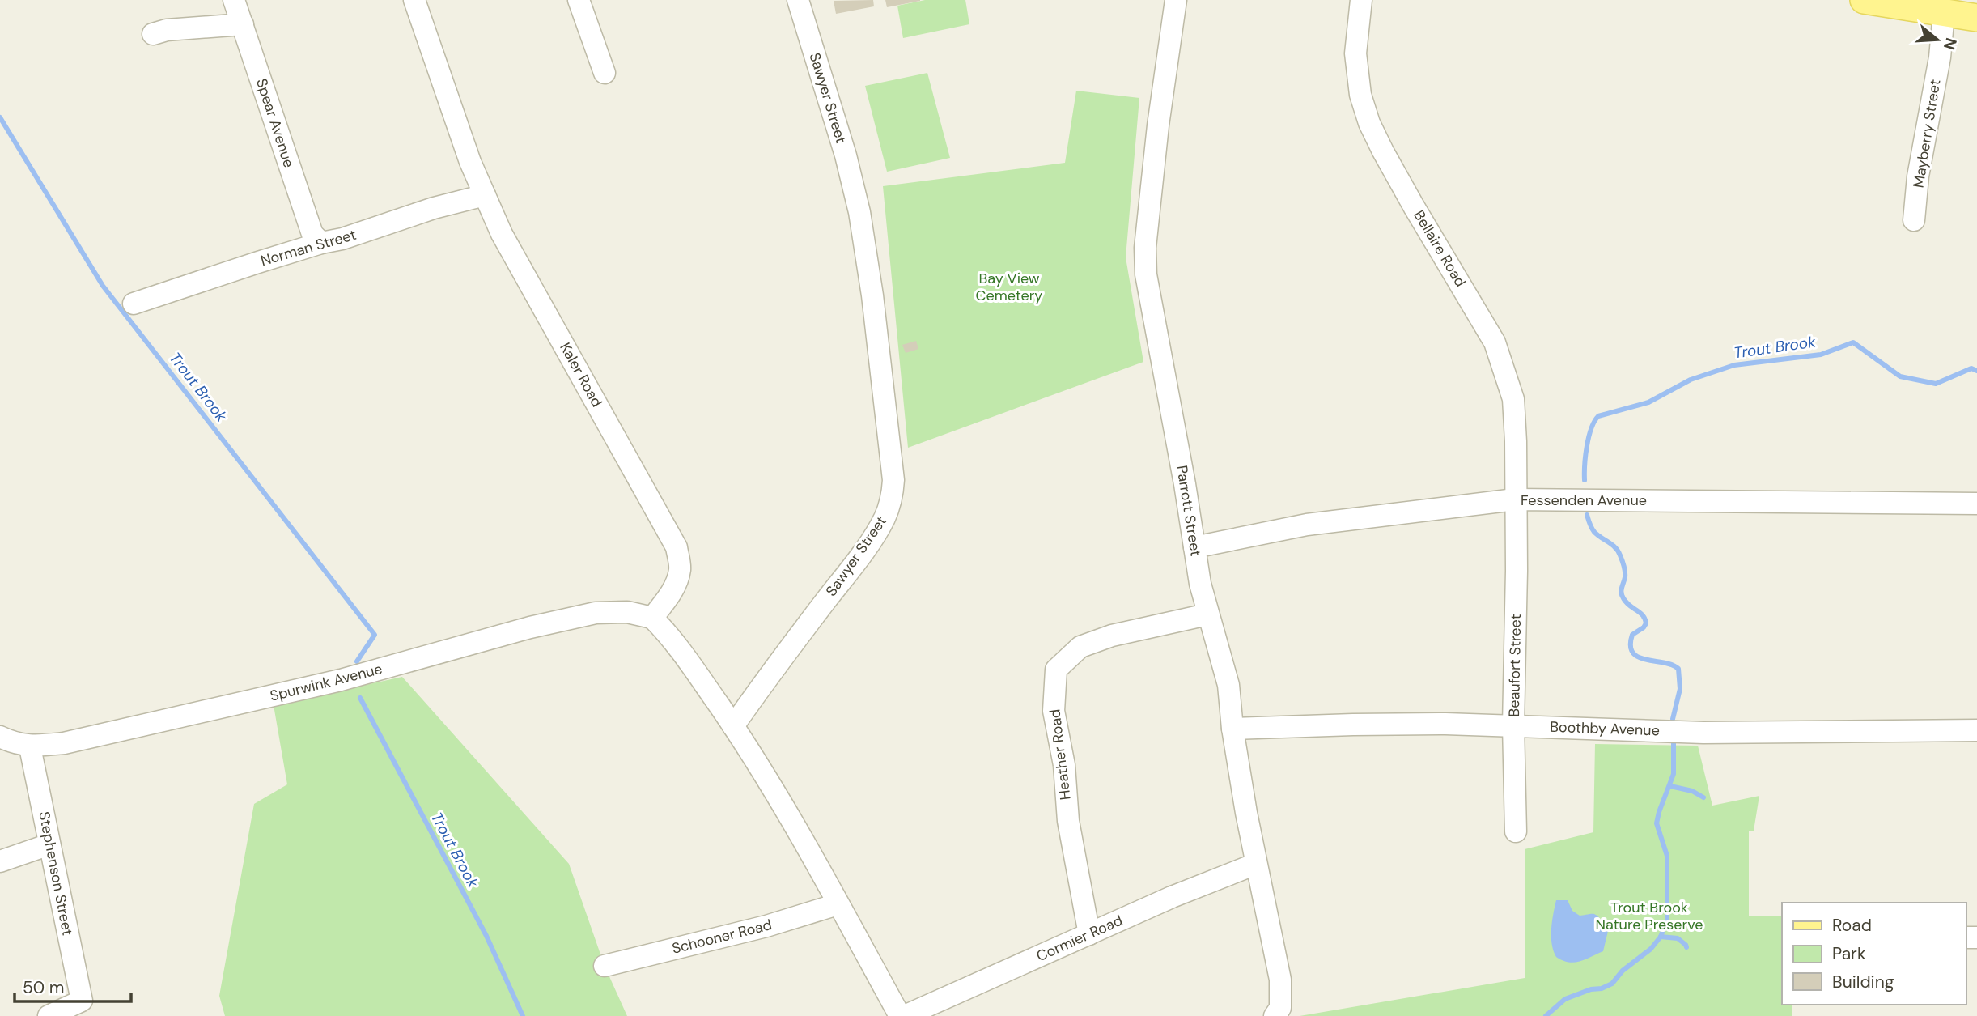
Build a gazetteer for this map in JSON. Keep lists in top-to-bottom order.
{
  "streets": {
    "street": [
      "Sawyer Street",
      "Spear Avenue",
      "Mayberry Street",
      "Norman Street",
      "Bellaire Road",
      "Kaler Road",
      "Fessenden Avenue",
      "Parrott Street",
      "Beaufort Street",
      "Spurwink Avenue",
      "Boothby Avenue",
      "Heather Road",
      "Stephenson Street",
      "Schooner Road",
      "Cormier Road"
    ]
  },
  "crossings": [
    ["Spear Avenue", "Norman Street"],
    ["Norman Street", "Kaler Road"],
    ["Bellaire Road", "Fessenden Avenue"],
    ["Bellaire Road", "Beaufort Street"],
    ["Kaler Road", "Spurwink Avenue"],
    ["Fessenden Avenue", "Parrott Street"],
    ["Fessenden Avenue", "Beaufort Street"],
    ["Parrott Street", "Boothby Avenue"],
    ["Parrott Street", "Heather Road"],
    ["Parrott Street", "Cormier Road"],
    ["Beaufort Street", "Boothby Avenue"],
    ["Spurwink Avenue", "Stephenson Street"],
    ["Heather Road", "Cormier Road"]
  ],
  "water": ["Trout Brook"],
  "parks": ["Bay View Cemetery", "Trout Brook Nature Preserve"],
  "legend": ["Road", "Park", "Building"],
  "scale_bar": "50 m",
  "north": "right"
}
